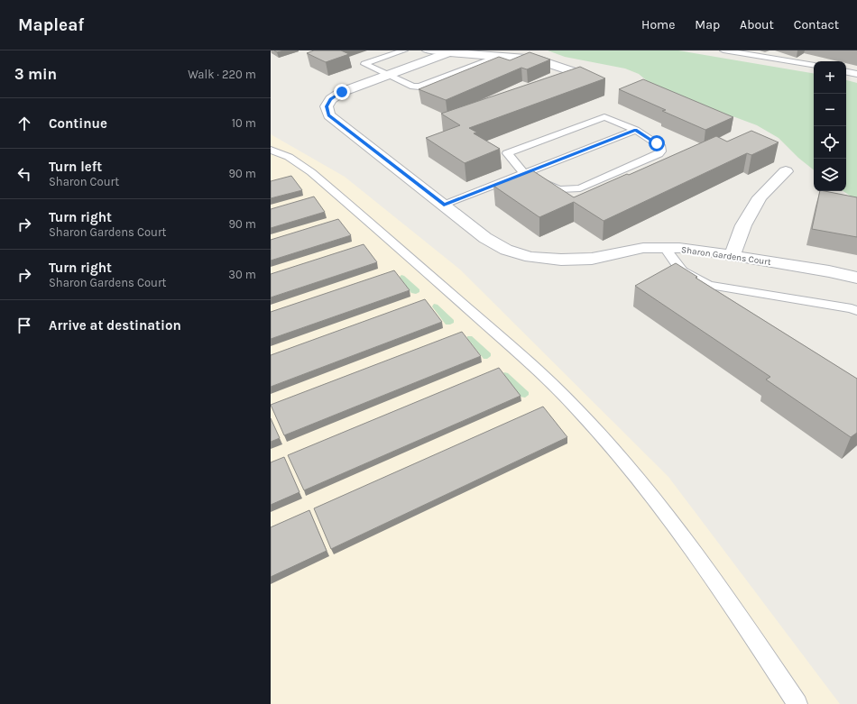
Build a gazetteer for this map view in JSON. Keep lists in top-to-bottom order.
{
  "streets": {
    "street": ["Sharon Gardens Court"]
  },
  "page": {
    "header": "Mapleaf",
    "nav": [
      "Home",
      "Map",
      "About",
      "Contact"
    ],
    "heading": ["3 min", "Walk · 220 m"],
    "map_buttons": ["+", "−"],
    "list": [
      ["Continue", "10 m"],
      ["Turn left", "Sharon Court", "90 m"],
      ["Turn right", "Sharon Gardens Court", "90 m"],
      ["Turn right", "Sharon Gardens Court", "30 m"],
      "Arrive at destination"
    ]
  }
}
